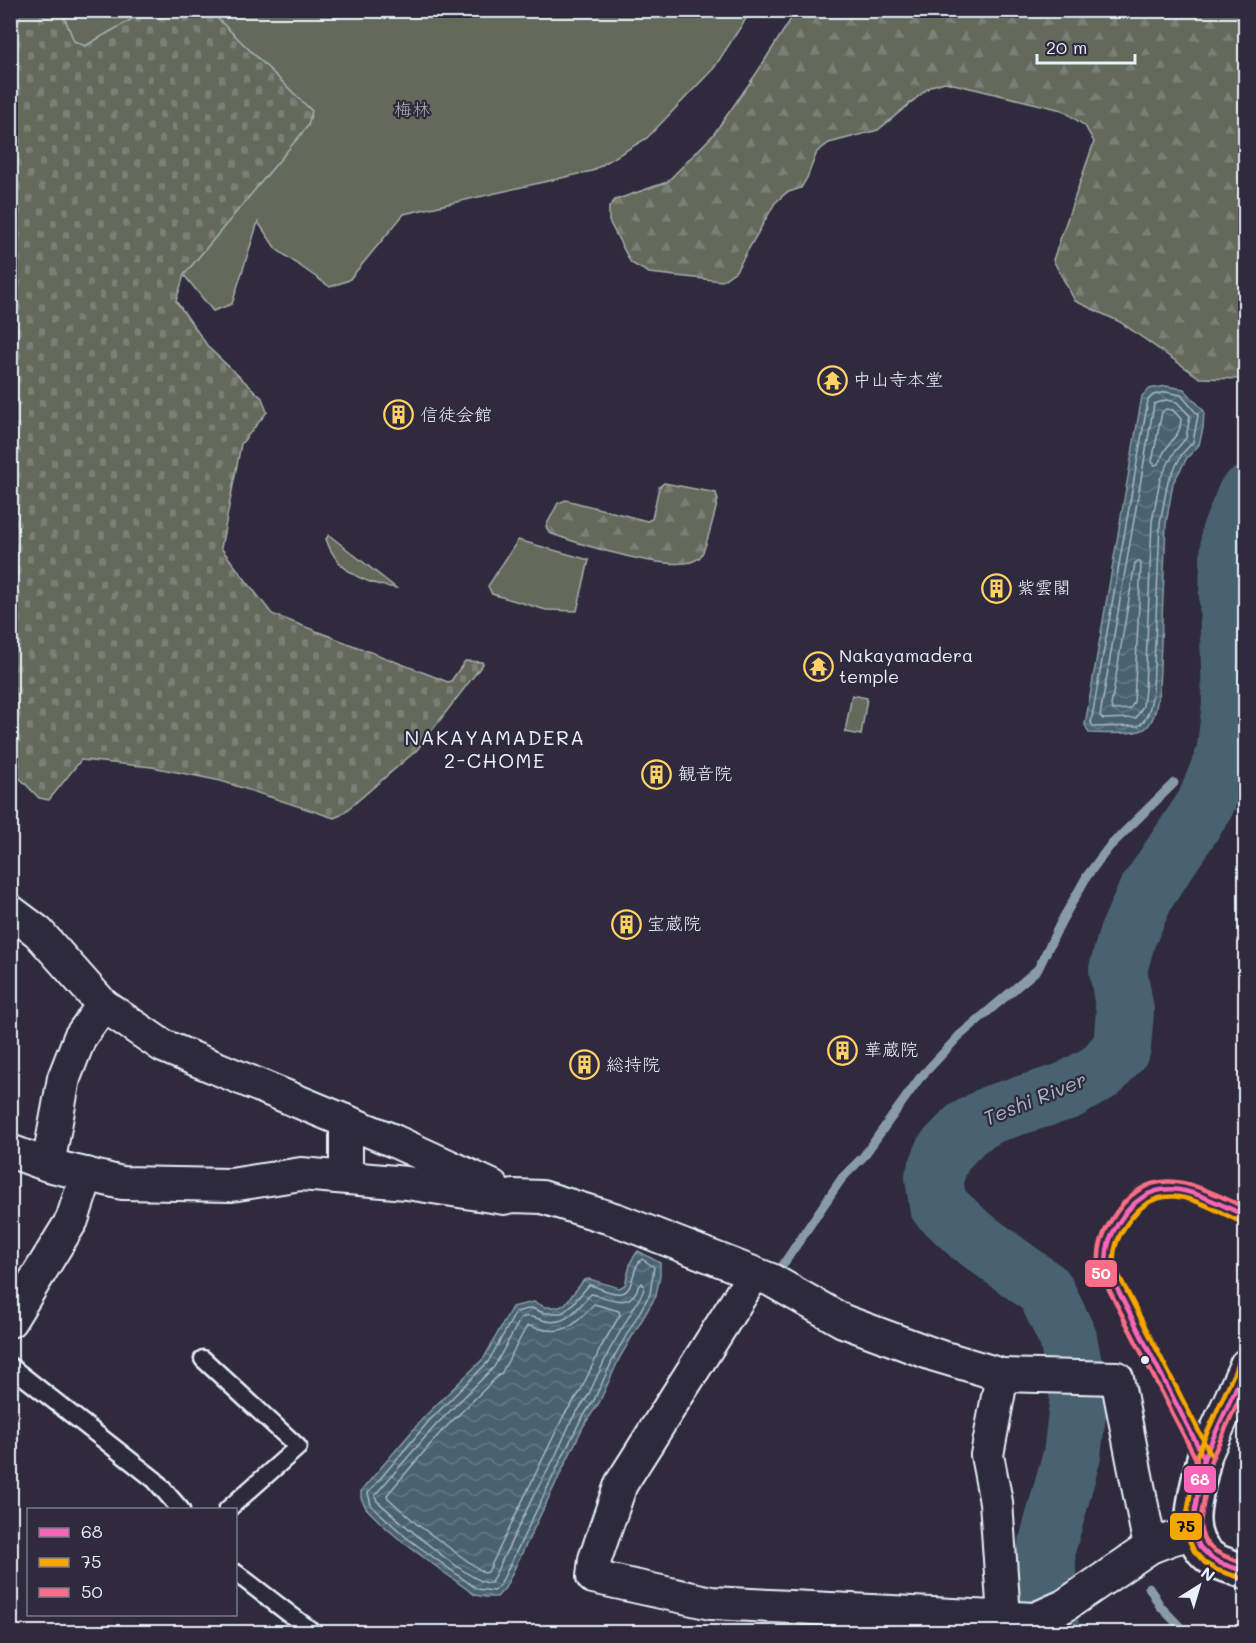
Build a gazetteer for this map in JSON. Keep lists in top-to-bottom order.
{
  "districts": ["NAKAYAMADERA 2-CHOME"],
  "water": ["Teshi River"],
  "parks": ["梅林"],
  "places": {
    "temple": ["中山寺本堂", "Nakayamadera temple"],
    "building": [
      "信徒会館",
      "紫雲閣",
      "観音院",
      "宝蔵院",
      "華蔵院",
      "総持院"
    ]
  },
  "lines": ["transit line 50", "transit line 68", "transit line 75"],
  "legend": ["68", "75", "50"],
  "scale_bar": "20 m",
  "north": "top right"
}
